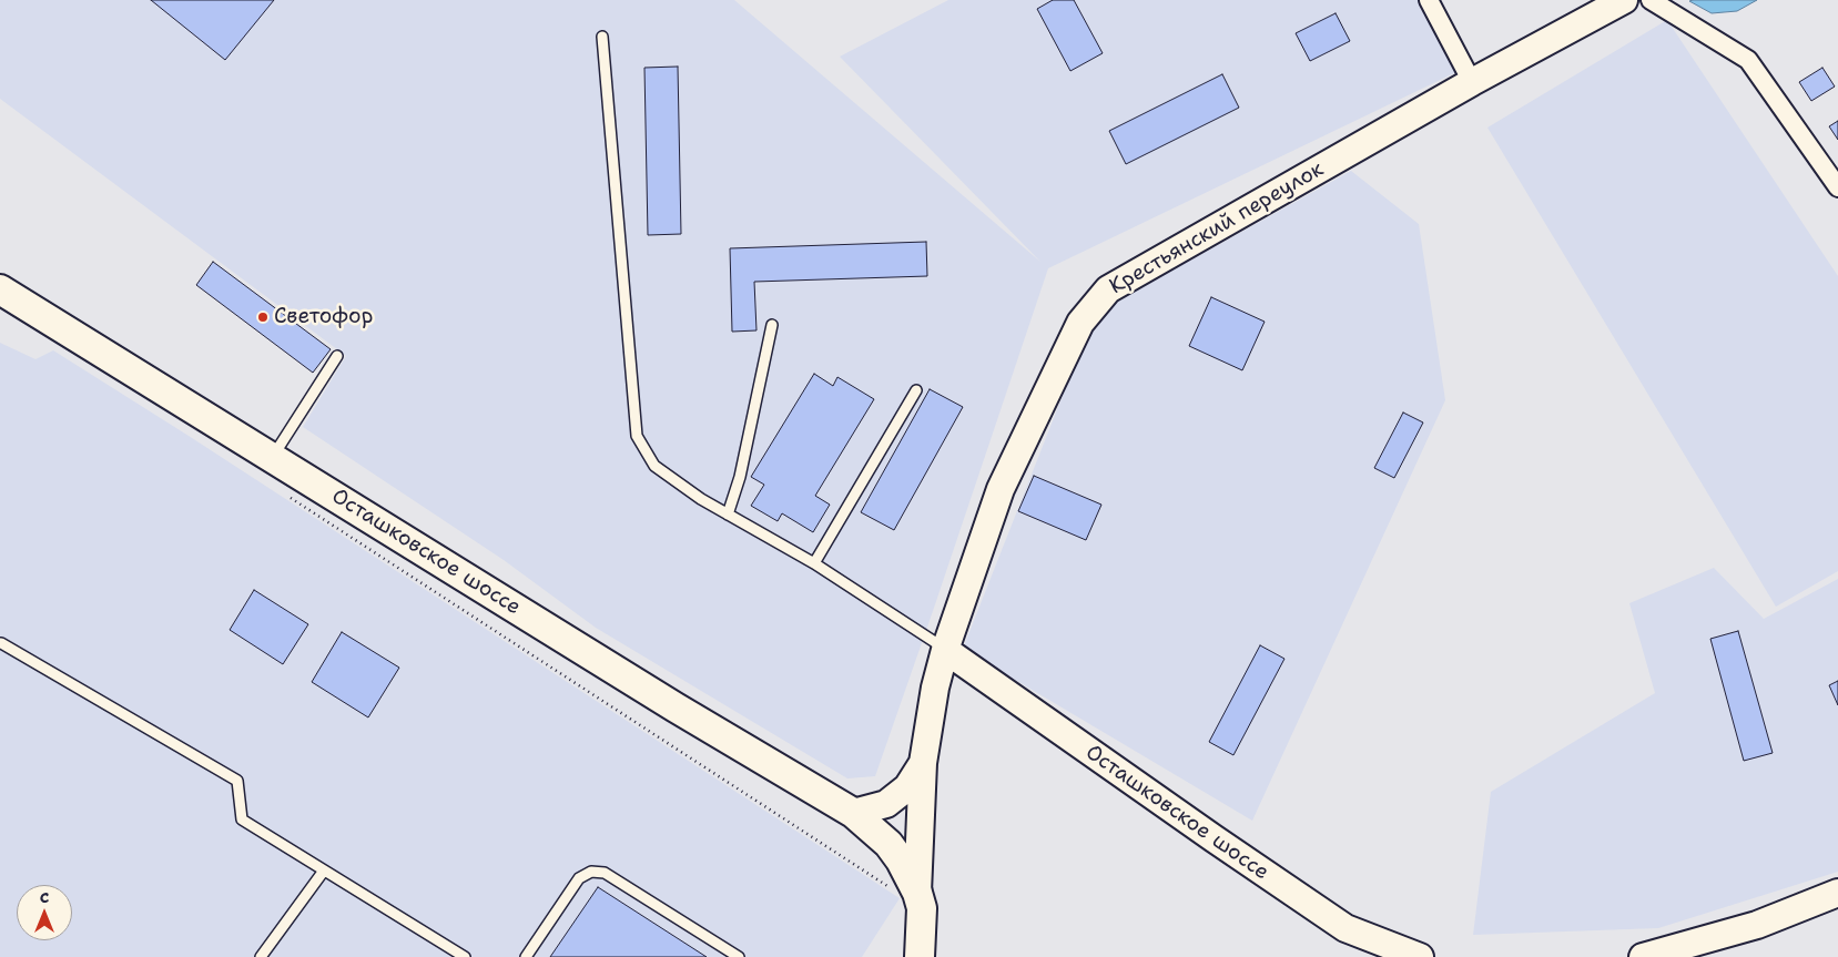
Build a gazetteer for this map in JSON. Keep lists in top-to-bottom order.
{
  "streets": {
    "main road": ["Осташковское шоссе"],
    "street": ["Крестьянский переулок"]
  },
  "crossings": [
    ["Крестьянский переулок", "Осташковское шоссе"]
  ],
  "places": ["Светофор"],
  "north": "top"
}
